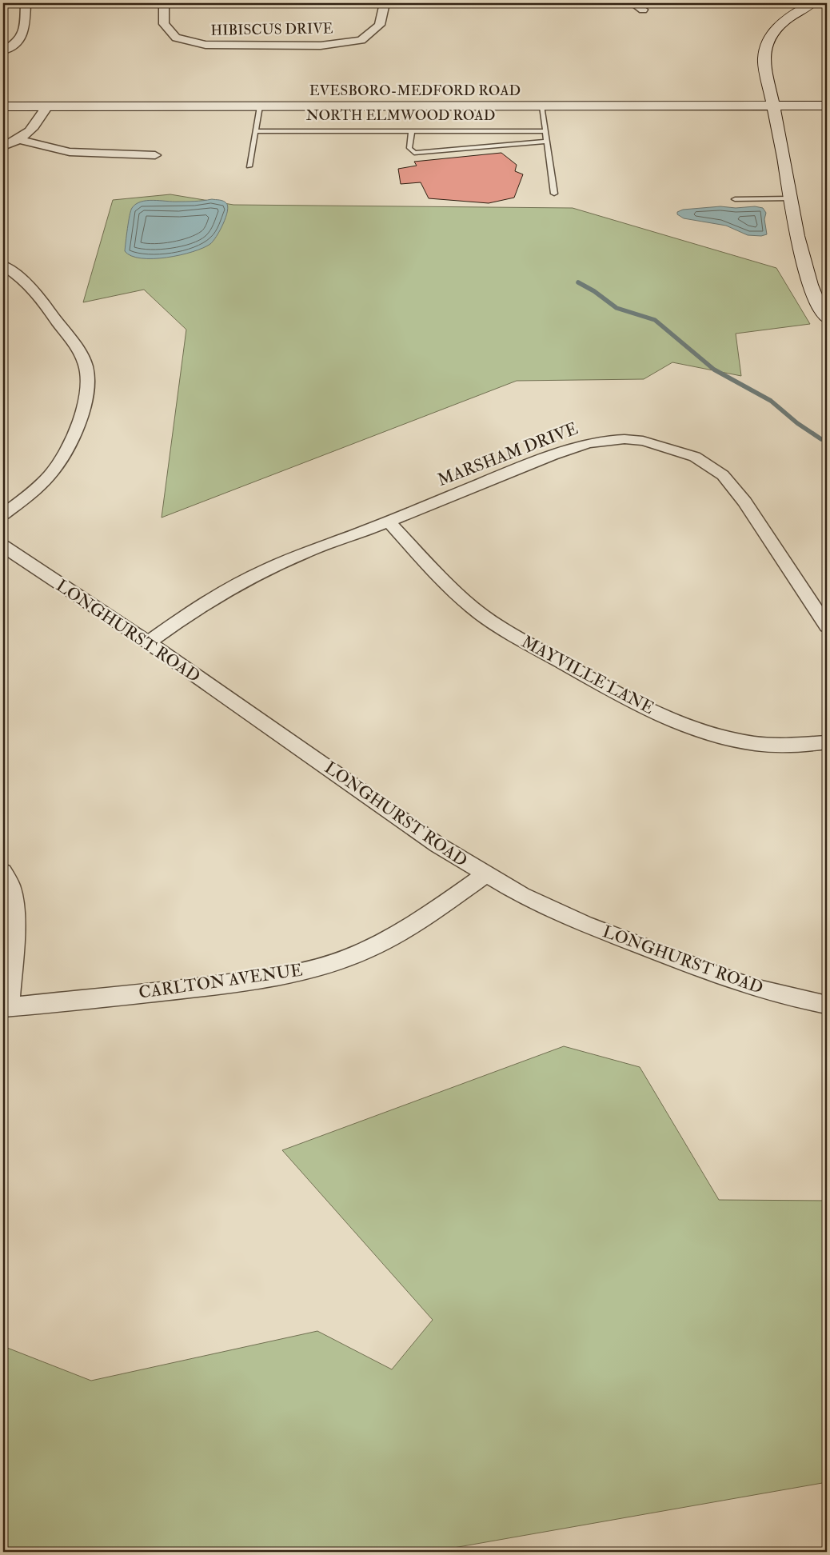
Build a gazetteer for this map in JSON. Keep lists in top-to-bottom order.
{
  "streets": {
    "street": [
      "HIBISCUS DRIVE",
      "EVESBORO-MEDFORD ROAD",
      "MARSHAM DRIVE",
      "LONGHURST ROAD",
      "MAYVILLE LANE",
      "CARLTON AVENUE"
    ],
    "lane": ["NORTH ELMWOOD ROAD"]
  },
  "crossings": [
    ["MARSHAM DRIVE", "LONGHURST ROAD"],
    ["MARSHAM DRIVE", "MAYVILLE LANE"],
    ["LONGHURST ROAD", "CARLTON AVENUE"]
  ]
}
